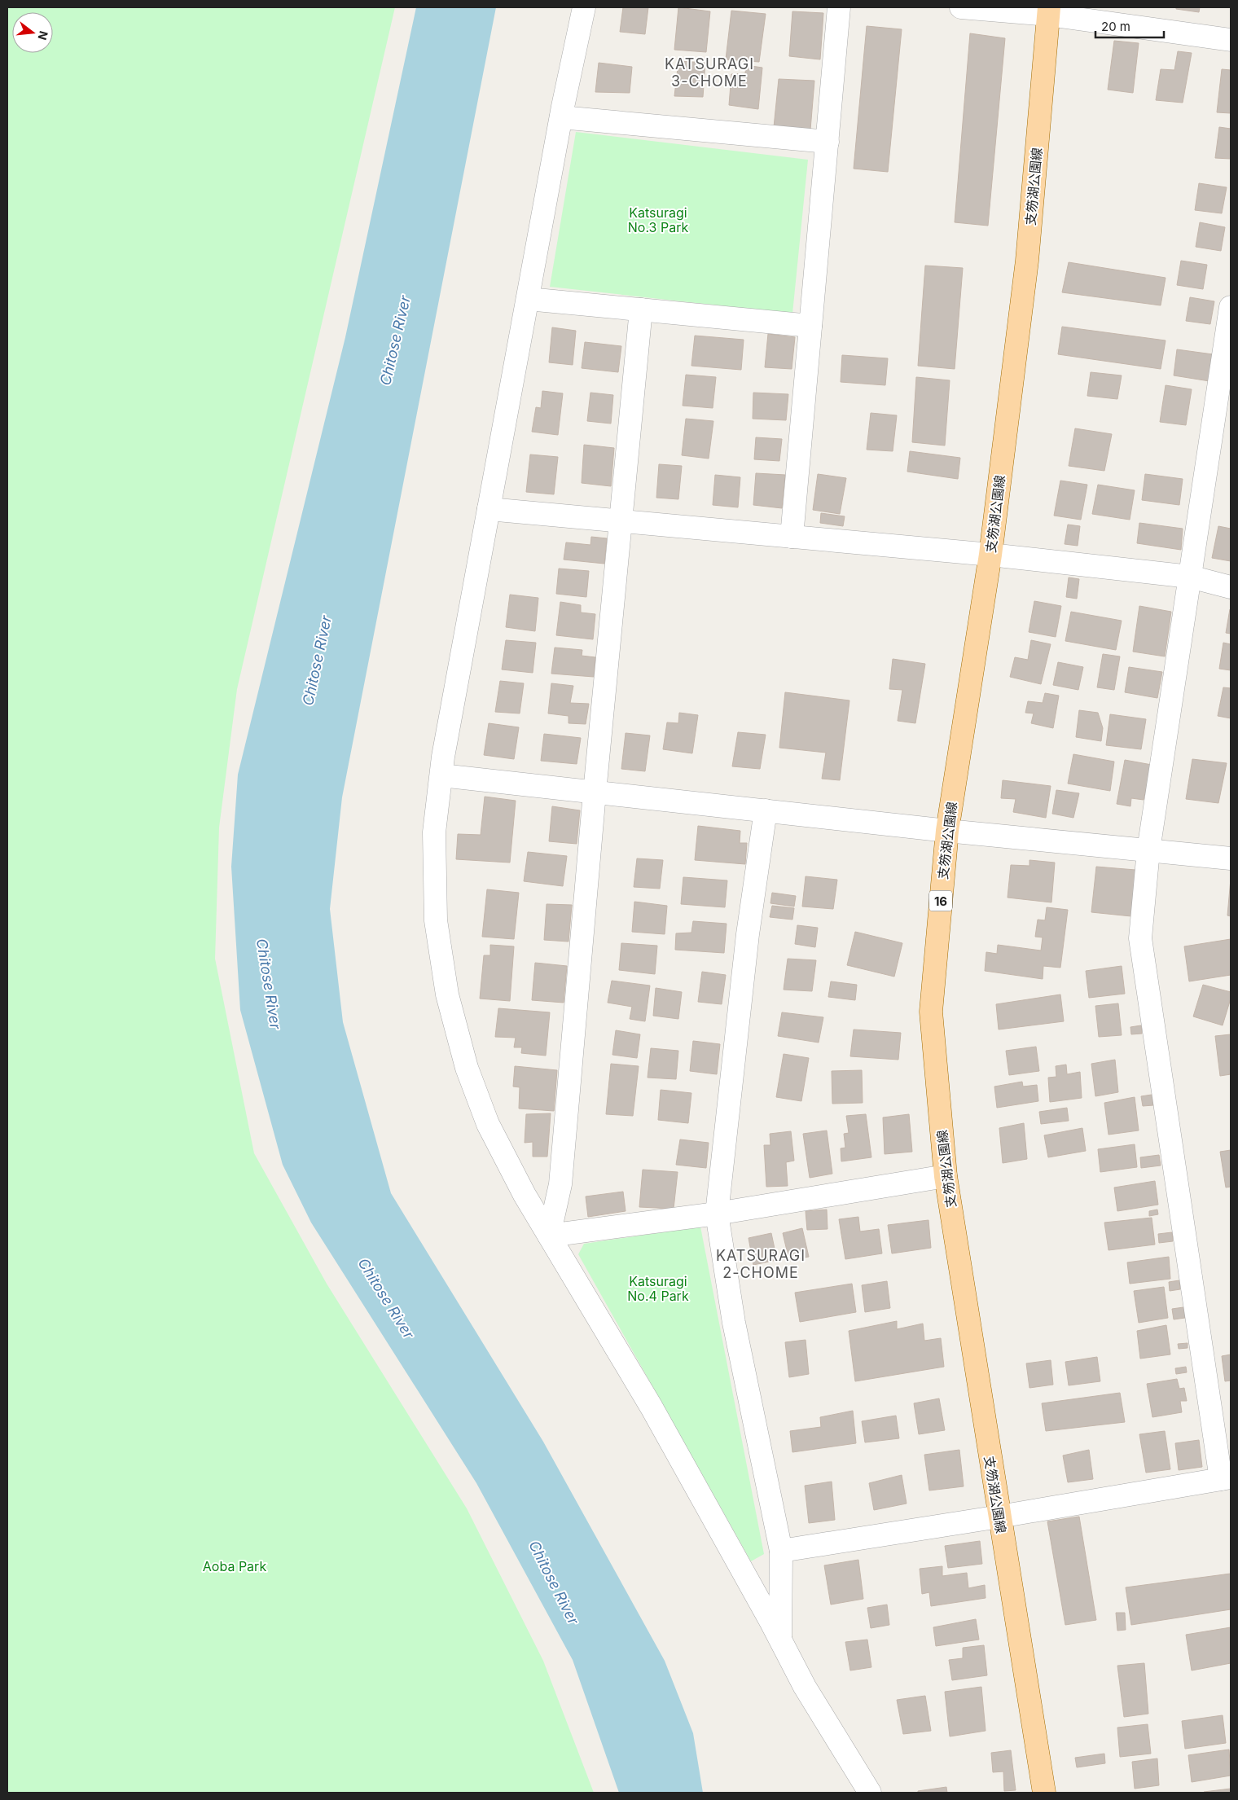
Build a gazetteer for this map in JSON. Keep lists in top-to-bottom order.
{
  "streets": {
    "main road": ["支笏湖公園線", "16"]
  },
  "districts": ["KATSURAGI 3-CHOME", "KATSURAGI 2-CHOME"],
  "water": ["Chitose River"],
  "parks": ["Katsuragi No.3 Park", "Katsuragi No.4 Park", "Aoba Park"],
  "scale_bar": "20 m",
  "north": "right"
}
